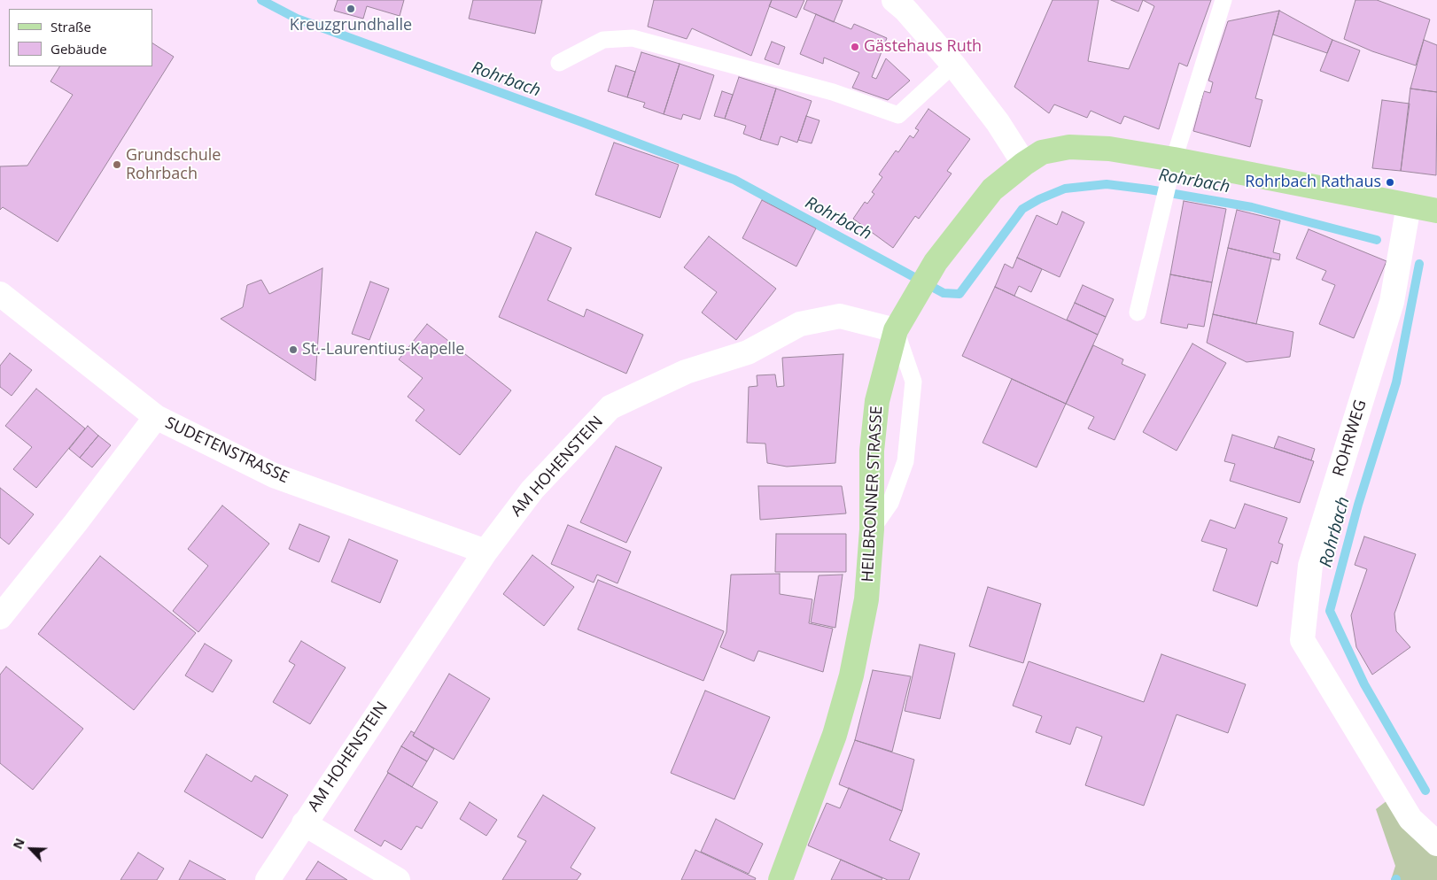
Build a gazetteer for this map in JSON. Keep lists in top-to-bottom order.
{
  "streets": {
    "main road": ["HEILBRONNER STRASSE"],
    "street": ["ROHRWEG", "SUDETENSTRASSE", "AM HOHENSTEIN"]
  },
  "crossings": [
    ["ROHRWEG", "HEILBRONNER STRASSE"],
    ["SUDETENSTRASSE", "AM HOHENSTEIN"],
    ["AM HOHENSTEIN", "HEILBRONNER STRASSE"]
  ],
  "water": ["Rohrbach"],
  "places": [
    "Kreuzgrundhalle",
    "Gästehaus Ruth",
    "Grundschule Rohrbach",
    "Rohrbach Rathaus",
    "St.-Laurentius-Kapelle"
  ],
  "legend": ["Straße", "Gebäude"],
  "north": "top left"
}
